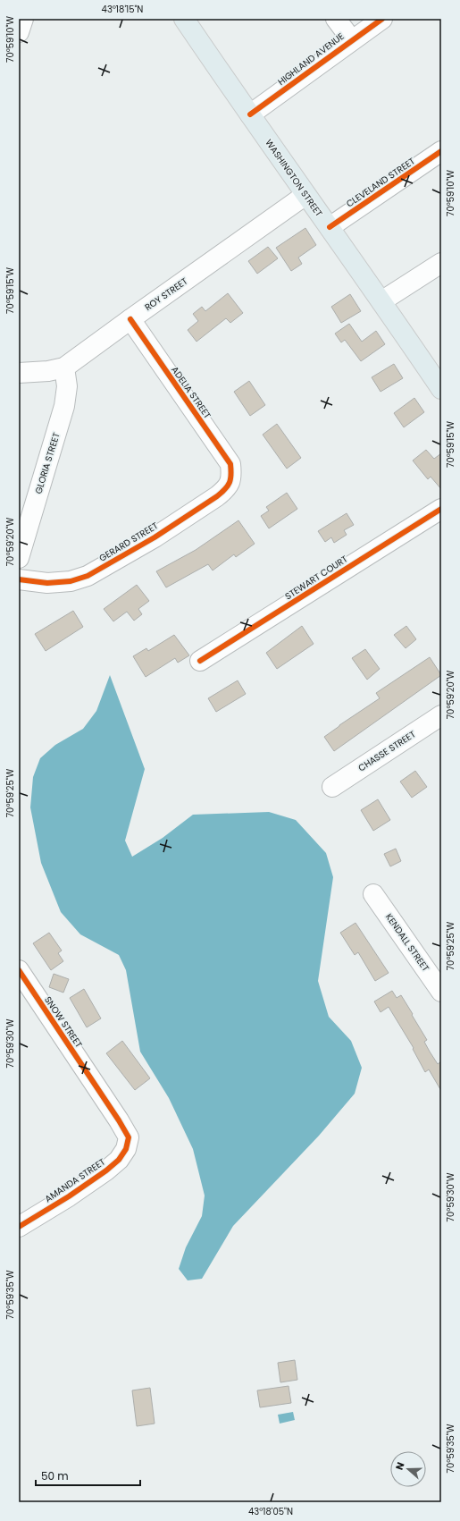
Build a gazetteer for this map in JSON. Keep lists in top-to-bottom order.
{
  "streets": {
    "main road": ["WASHINGTON STREET"],
    "street": [
      "HIGHLAND AVENUE",
      "CLEVELAND STREET",
      "ROY STREET",
      "ADELIA STREET",
      "GLORIA STREET",
      "GERARD STREET",
      "STEWART COURT",
      "CHASSE STREET",
      "KENDALL STREET",
      "SNOW STREET",
      "AMANDA STREET"
    ]
  },
  "crossings": [
    ["HIGHLAND AVENUE", "WASHINGTON STREET"],
    ["WASHINGTON STREET", "CLEVELAND STREET"],
    ["WASHINGTON STREET", "ROY STREET"],
    ["ROY STREET", "ADELIA STREET"],
    ["ROY STREET", "GLORIA STREET"],
    ["ADELIA STREET", "GERARD STREET"],
    ["SNOW STREET", "AMANDA STREET"]
  ],
  "scale_bar": "50 m",
  "north": "left",
  "coordinates": [
    "43°18'15\"N",
    "70°59'10\"W",
    "70°59'15\"W",
    "70°59'20\"W",
    "70°59'25\"W",
    "70°59'30\"W",
    "70°59'35\"W",
    "43°18'05\"N"
  ]
}
